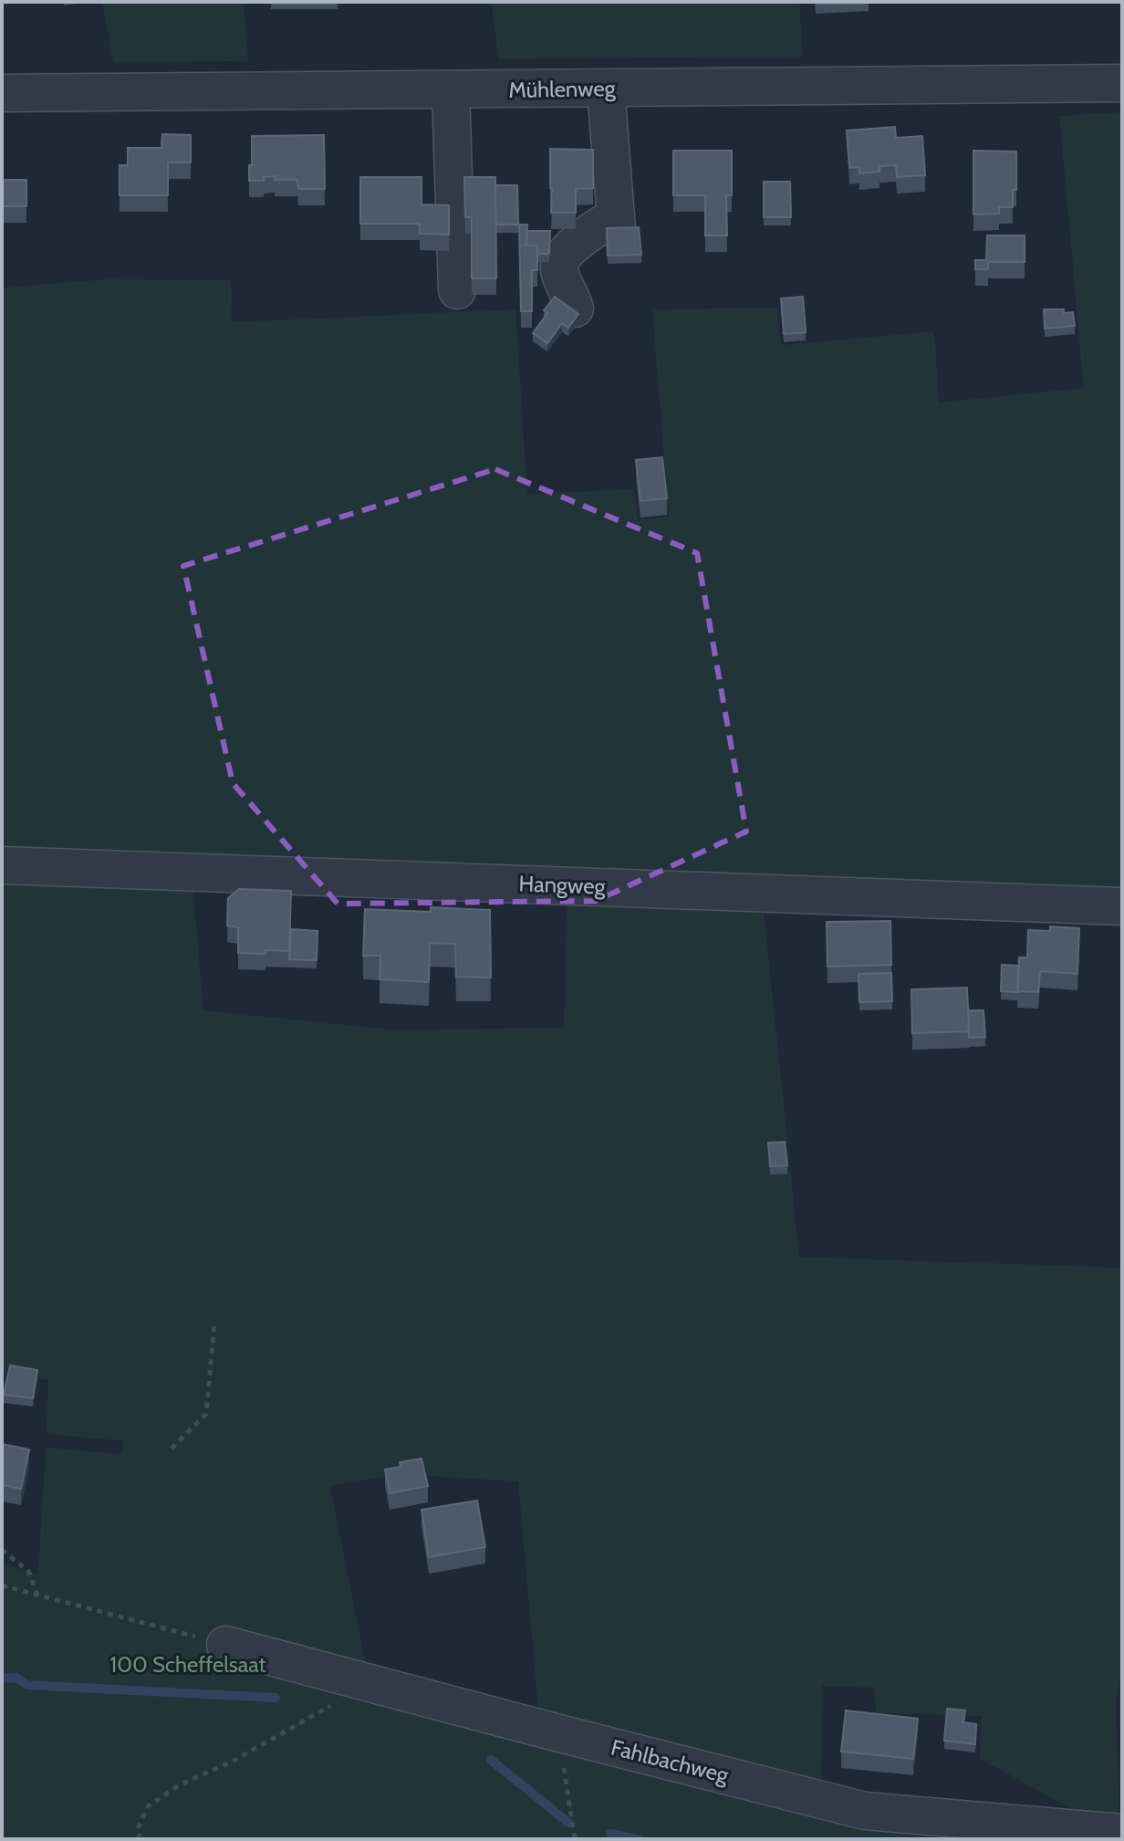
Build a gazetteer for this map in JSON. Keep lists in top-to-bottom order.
{
  "streets": {
    "street": ["Mühlenweg", "Hangweg", "Fahlbachweg"]
  },
  "parks": ["100 Scheffelsaat"]
}
